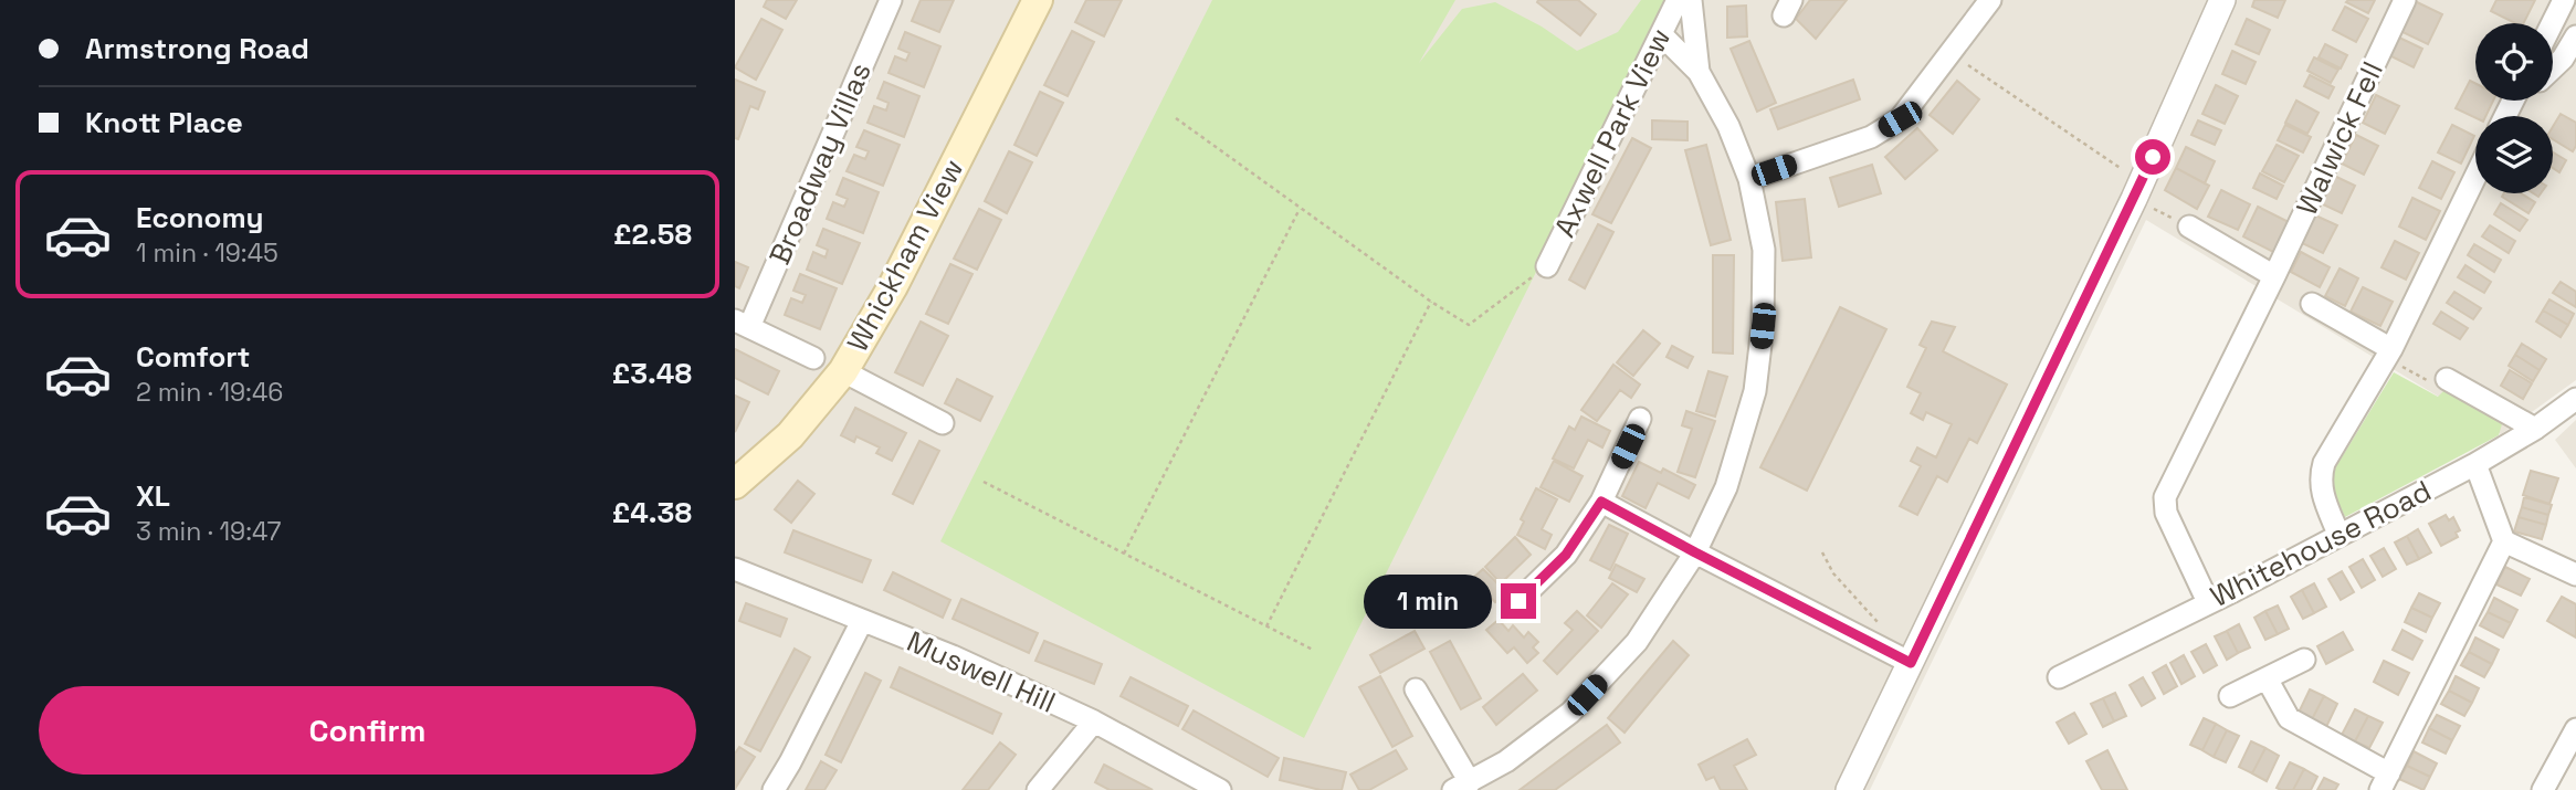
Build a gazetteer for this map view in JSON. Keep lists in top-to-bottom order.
{
  "streets": {
    "main road": ["Whickham View"],
    "street": [
      "Axwell Park View",
      "Walwick Fell",
      "Broadway Villas",
      "Whitehouse Road",
      "Muswell Hill"
    ]
  },
  "crossings": [
    ["Walwick Fell", "Whitehouse Road"]
  ],
  "page": {
    "banner": ["Armstrong Road", "Knott Place"],
    "list": [
      {
        "name": "Economy",
        "note": "1 min · 19:45",
        "value": "£2.58"
      },
      {
        "name": "Comfort",
        "note": "2 min · 19:46",
        "value": "£3.48"
      },
      {
        "name": "XL",
        "note": "3 min · 19:47",
        "value": "£4.38"
      }
    ],
    "bubble": "1 min",
    "buttons": "Confirm"
  }
}
